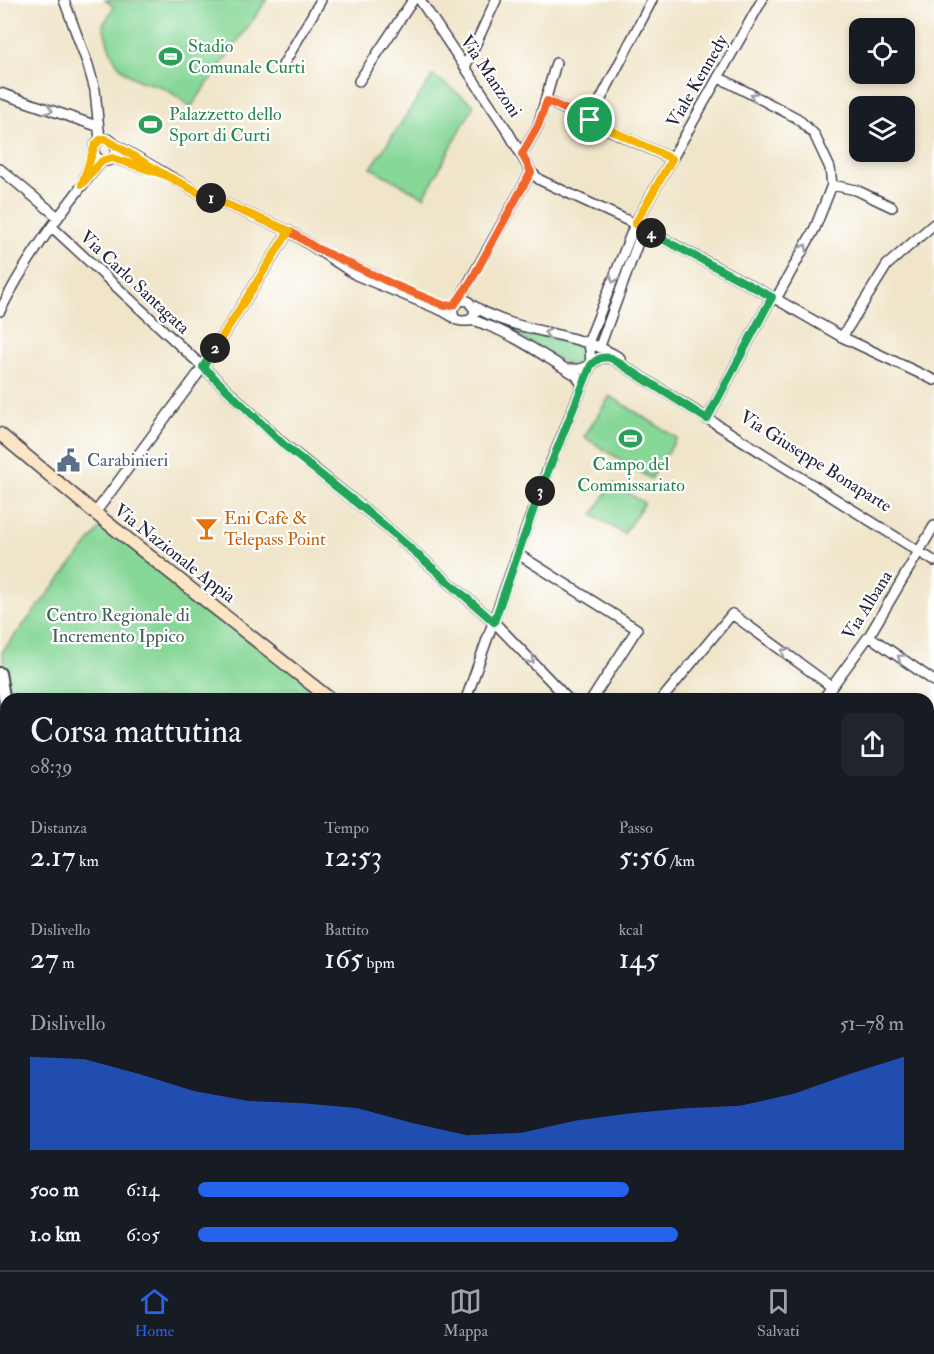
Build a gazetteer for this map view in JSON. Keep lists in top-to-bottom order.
{
  "streets": {
    "main road": ["Via Nazionale Appia"],
    "street": [
      "Via Manzoni",
      "Viale Kennedy",
      "Via Carlo Santagata",
      "Via Albana"
    ]
  },
  "parks": ["Centro Regionale di Incremento Ippico"],
  "places": {
    "sports": ["Stadio Comunale Curti", "Palazzetto dello Sport di Curti", "Campo del Commissariato"],
    "public building": ["Carabinieri"],
    "bar": ["Eni Cafè & Telepass Point"]
  },
  "page": {
    "pins": [
      "1",
      "4",
      "2",
      "3"
    ],
    "heading": ["Corsa mattutina", "08:39"],
    "stats": [
      ["Distanza", "2.17 km"],
      ["Tempo", "12:53"],
      ["Passo", "5:56 /km"],
      ["Dislivello", "27 m"],
      ["Battito", "165 bpm"],
      ["kcal", "145"]
    ],
    "chart": ["Dislivello", "51–78 m"],
    "list": [
      {
        "name": "500 m",
        "note": "6:14"
      },
      {
        "name": "1.0 km",
        "note": "6:05"
      }
    ],
    "tabs": ["Home", "Mappa", "Salvati"]
  }
}
